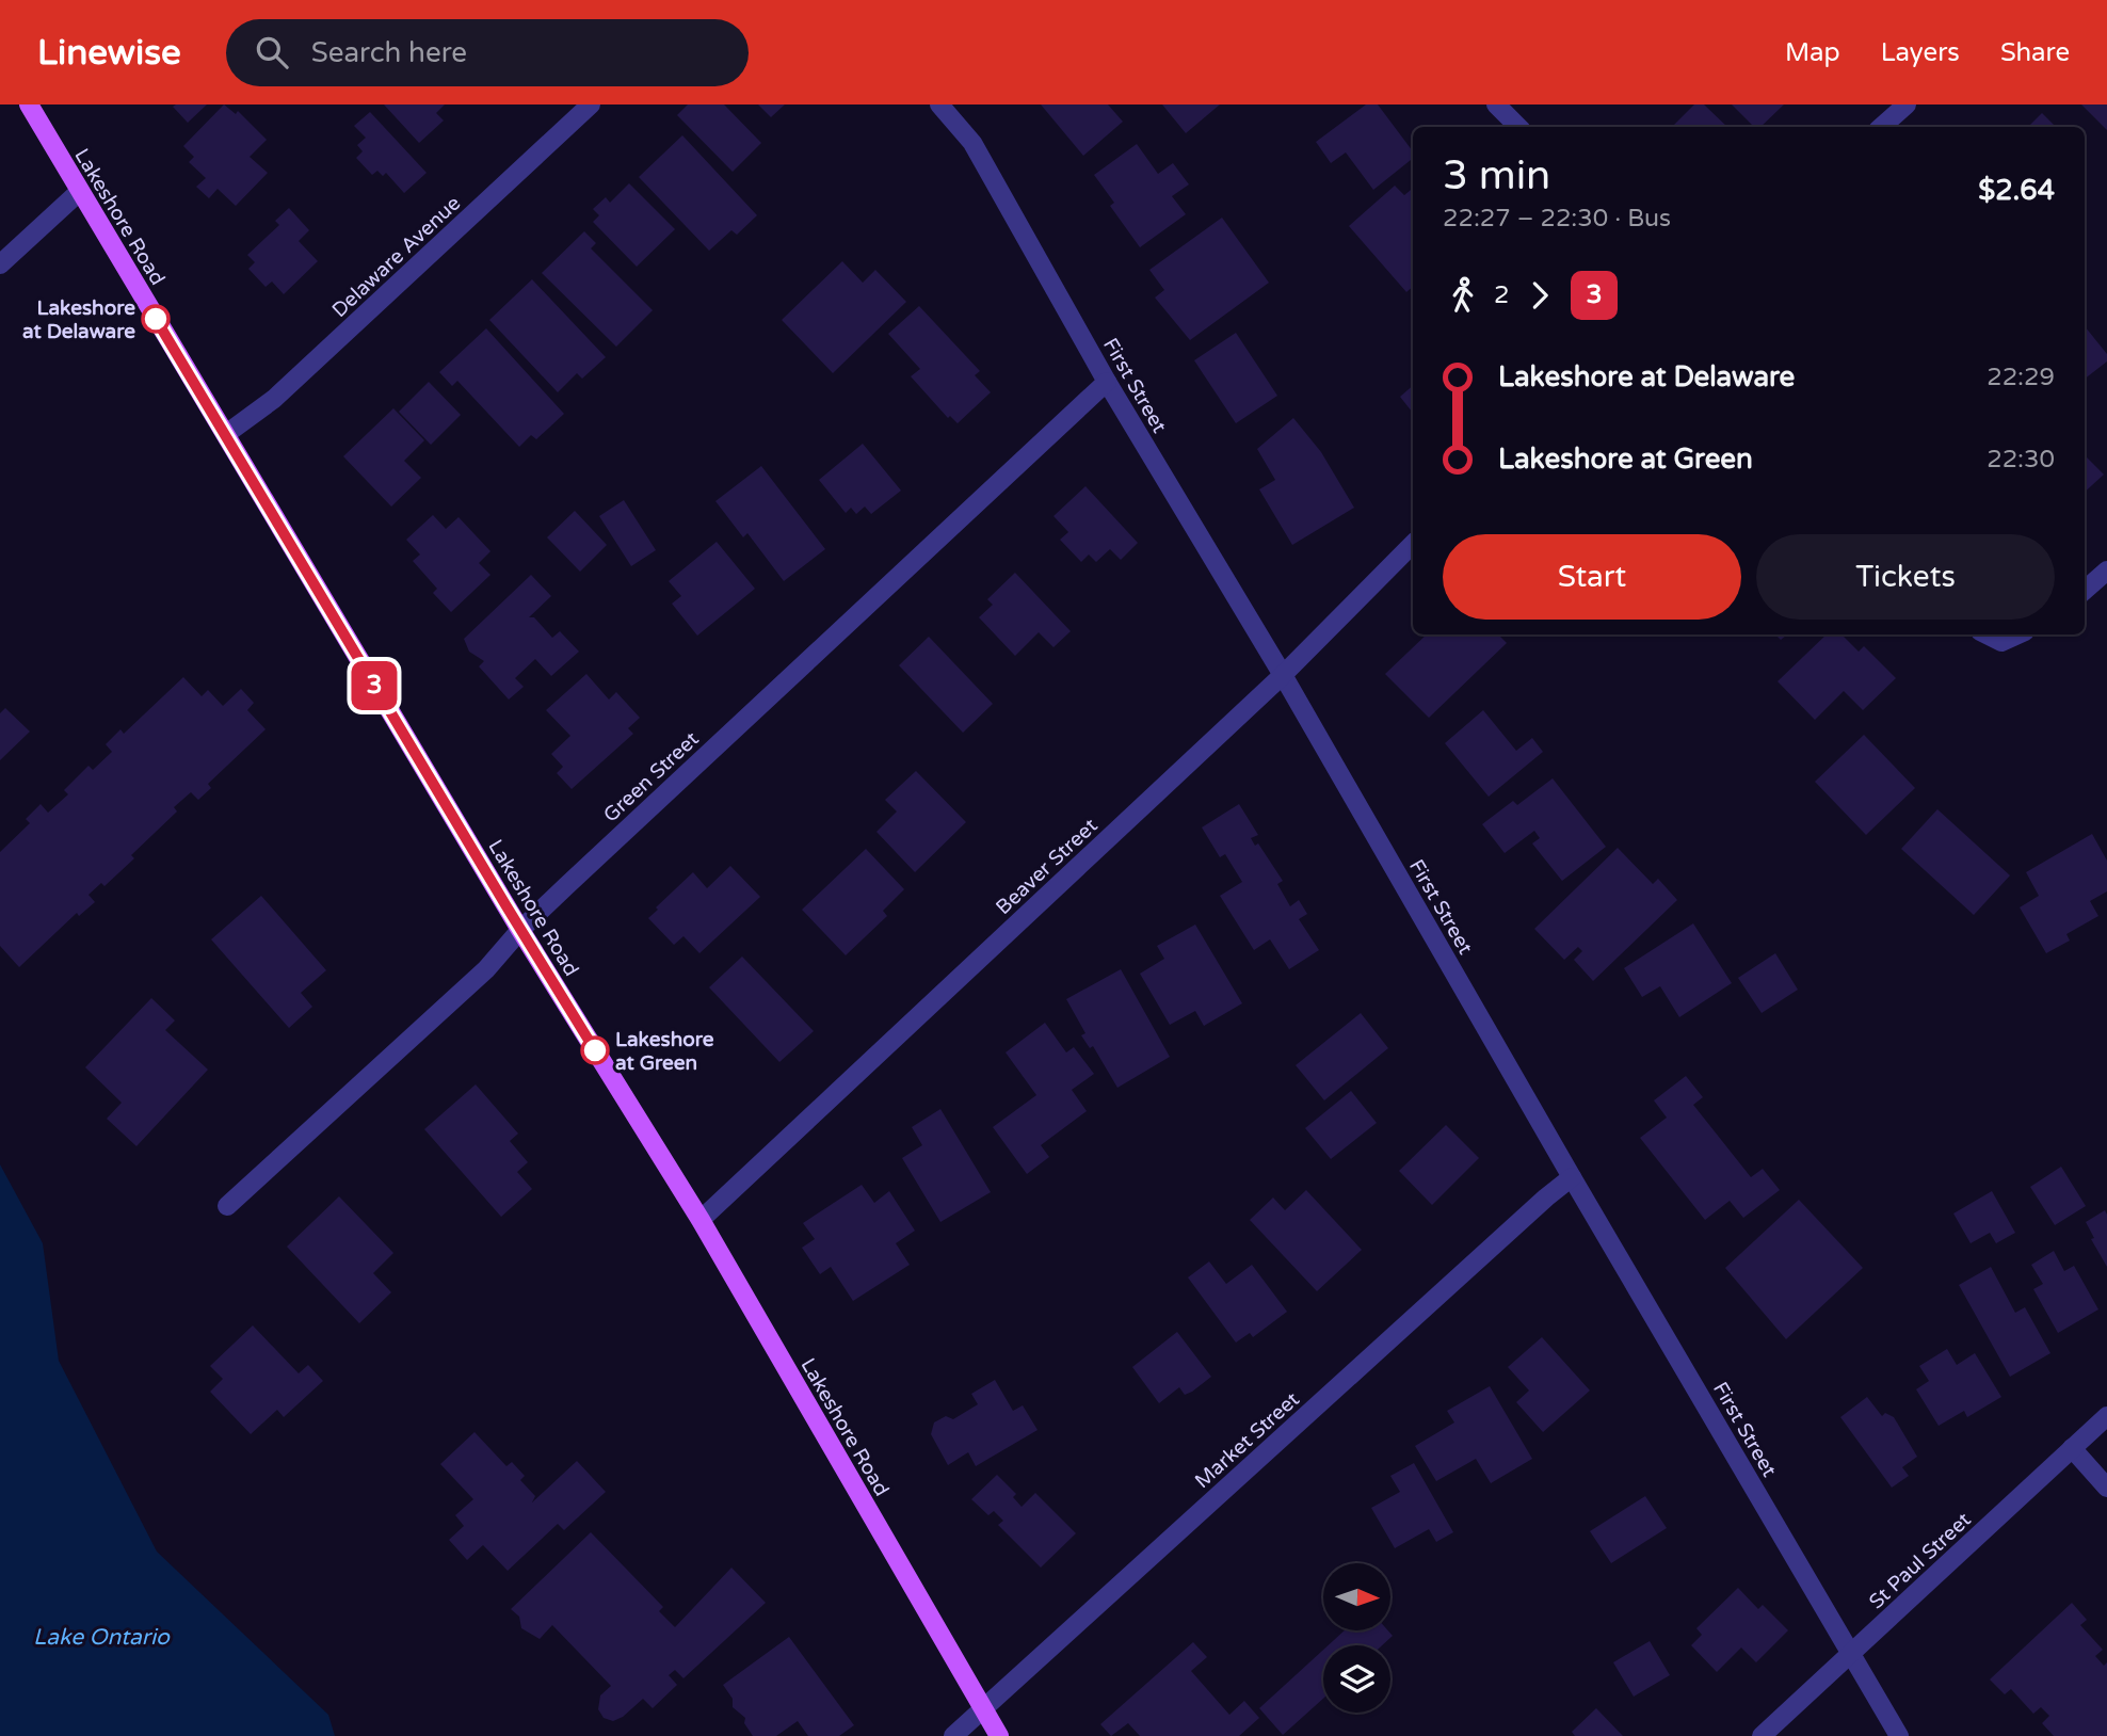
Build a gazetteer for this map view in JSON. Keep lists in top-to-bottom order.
{
  "streets": {
    "main road": ["Lakeshore Road"],
    "street": [
      "Delaware Avenue",
      "First Street",
      "Green Street",
      "Beaver Street",
      "Market Street",
      "St Paul Street"
    ]
  },
  "crossings": [
    ["Lakeshore Road", "Delaware Avenue"],
    ["Lakeshore Road", "Green Street"],
    ["Lakeshore Road", "Beaver Street"],
    ["Lakeshore Road", "Market Street"],
    ["First Street", "Green Street"],
    ["First Street", "Beaver Street"],
    ["First Street", "Market Street"],
    ["First Street", "St Paul Street"]
  ],
  "water": ["Lake Ontario"],
  "places": ["Lakeshore at Delaware", "Lakeshore at Green"],
  "lines": ["bus line 3"],
  "north": "right",
  "page": {
    "header": "Linewise",
    "search": "Search here",
    "nav": ["Map", "Layers", "Share"],
    "on_map": "3",
    "heading": ["3 min", "22:27 – 22:30 · Bus", "$2.64"],
    "legs": ["2", "3"],
    "list": [
      {
        "name": "Lakeshore at Delaware",
        "value": "22:29"
      },
      {
        "name": "Lakeshore at Green",
        "value": "22:30"
      }
    ],
    "buttons": ["Start", "Tickets"]
  }
}
